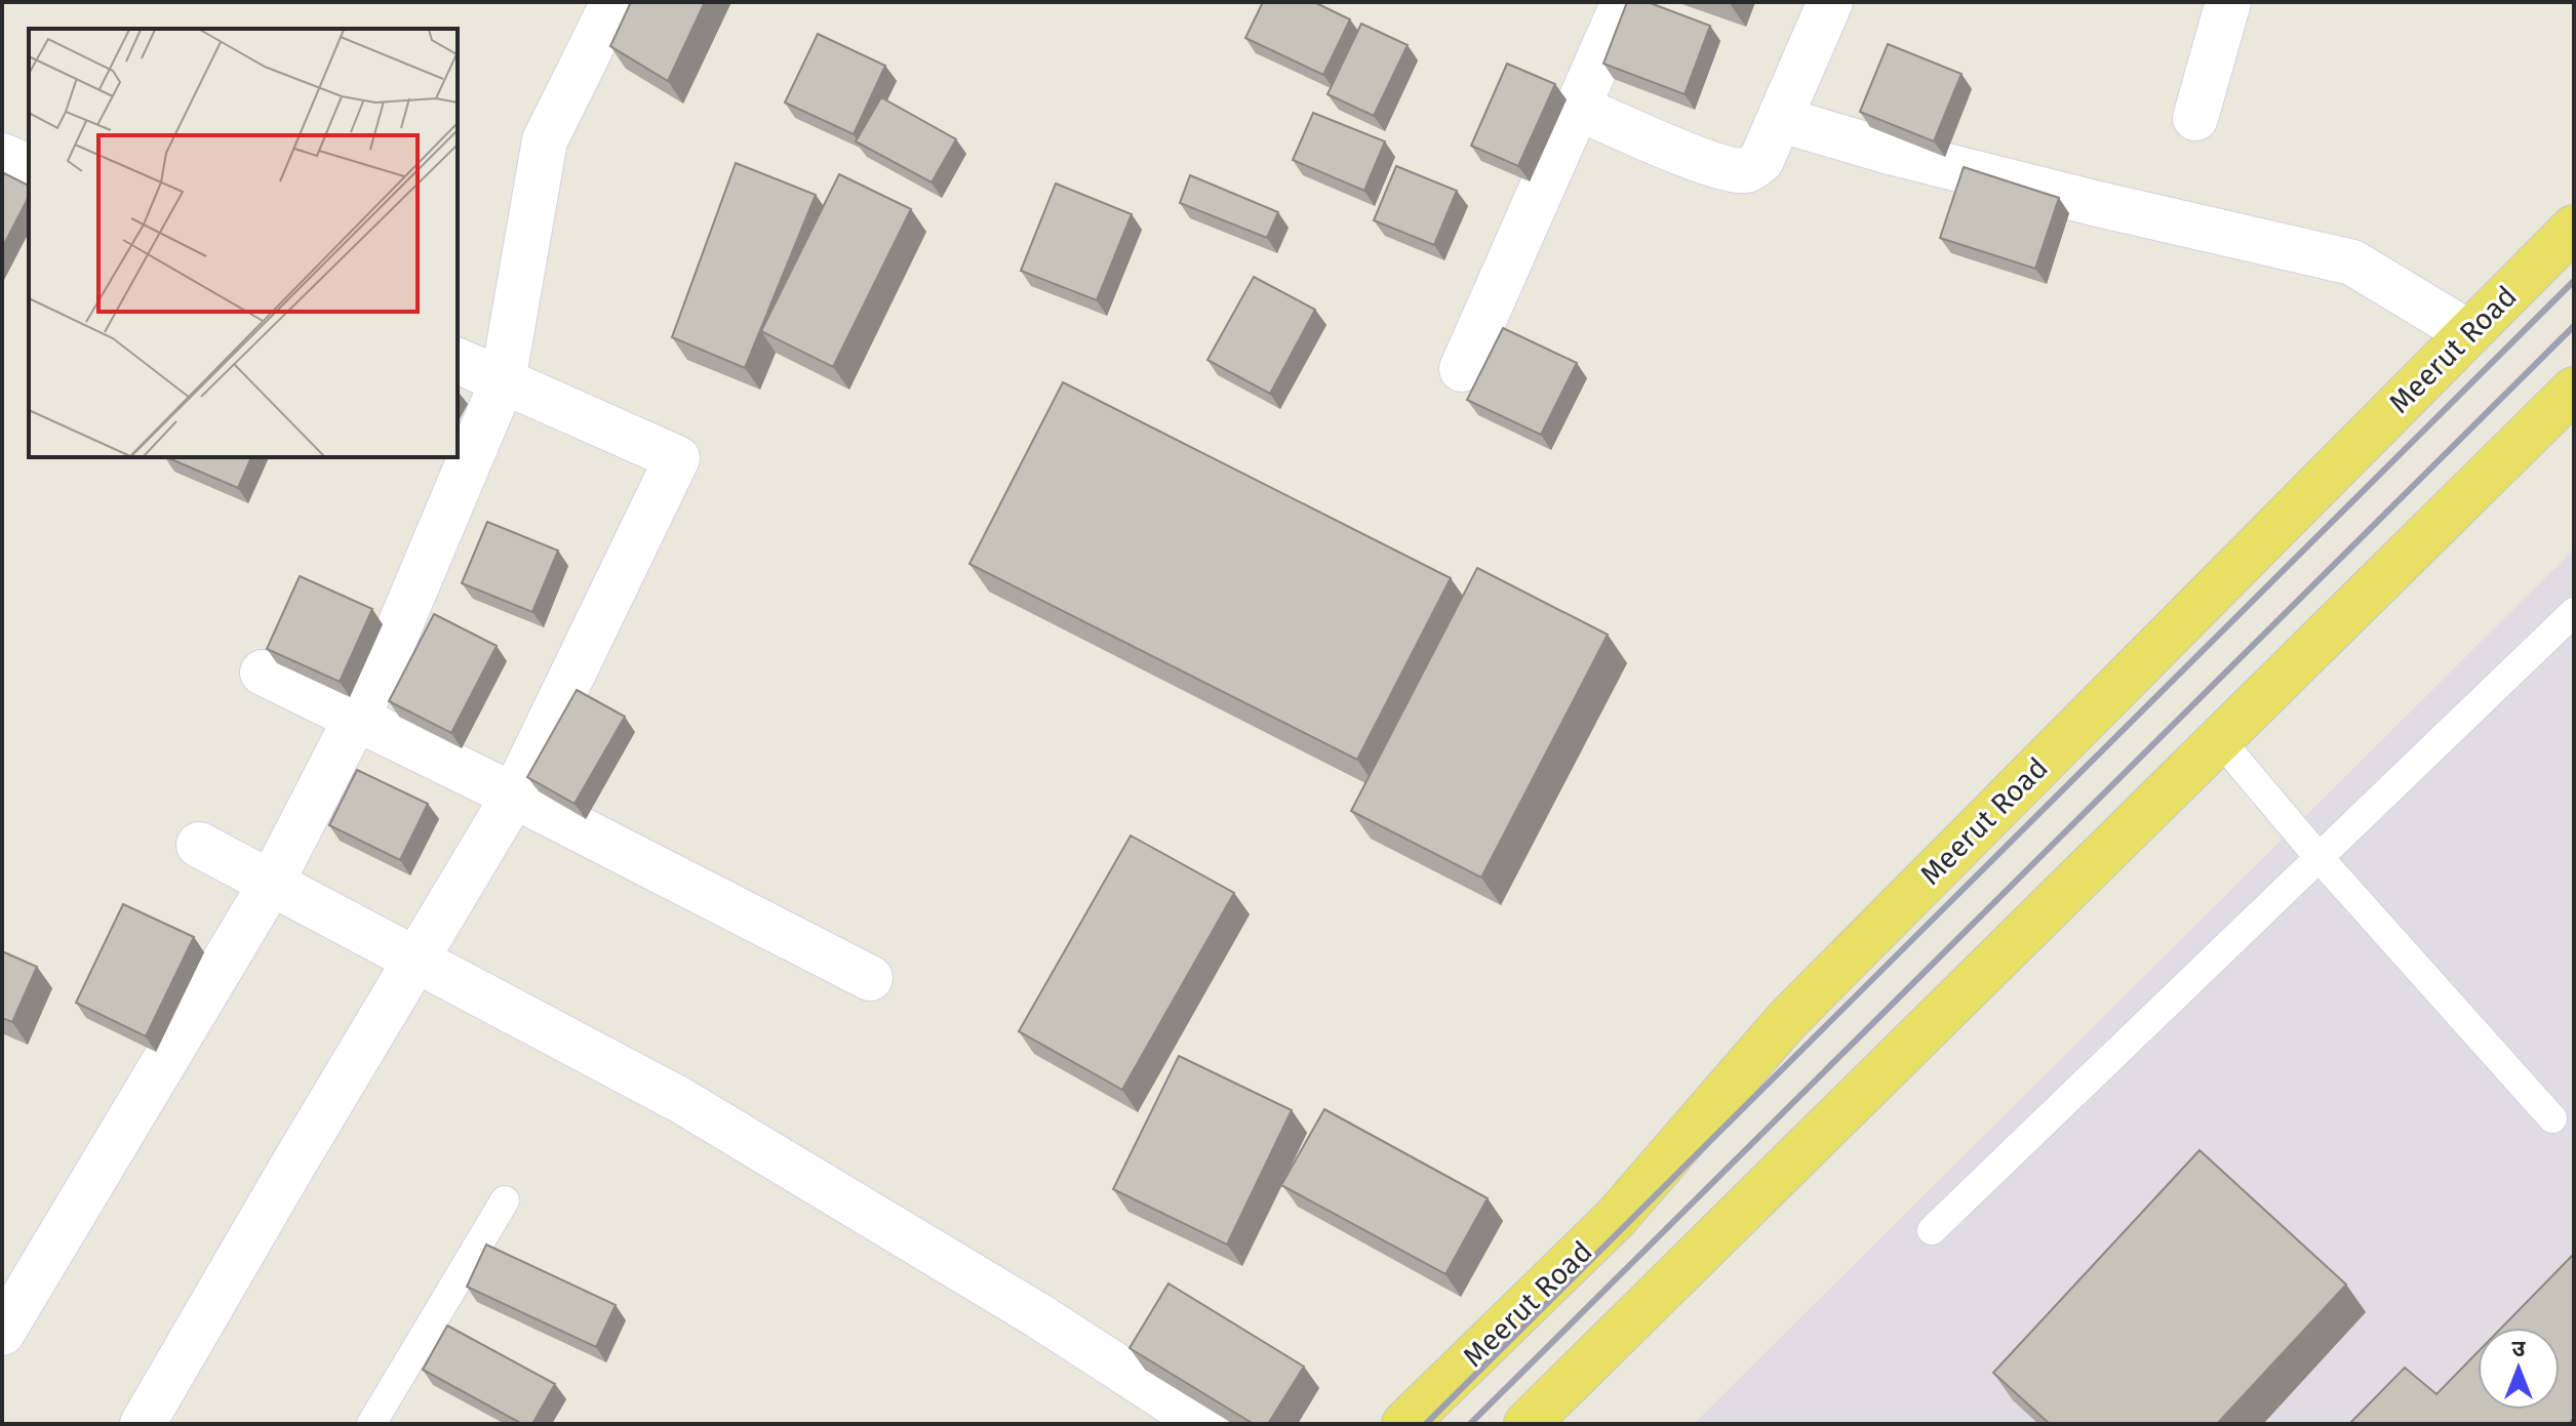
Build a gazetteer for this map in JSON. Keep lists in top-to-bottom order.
{
  "streets": {
    "main road": ["Meerut Road"]
  },
  "north": "top"
}
